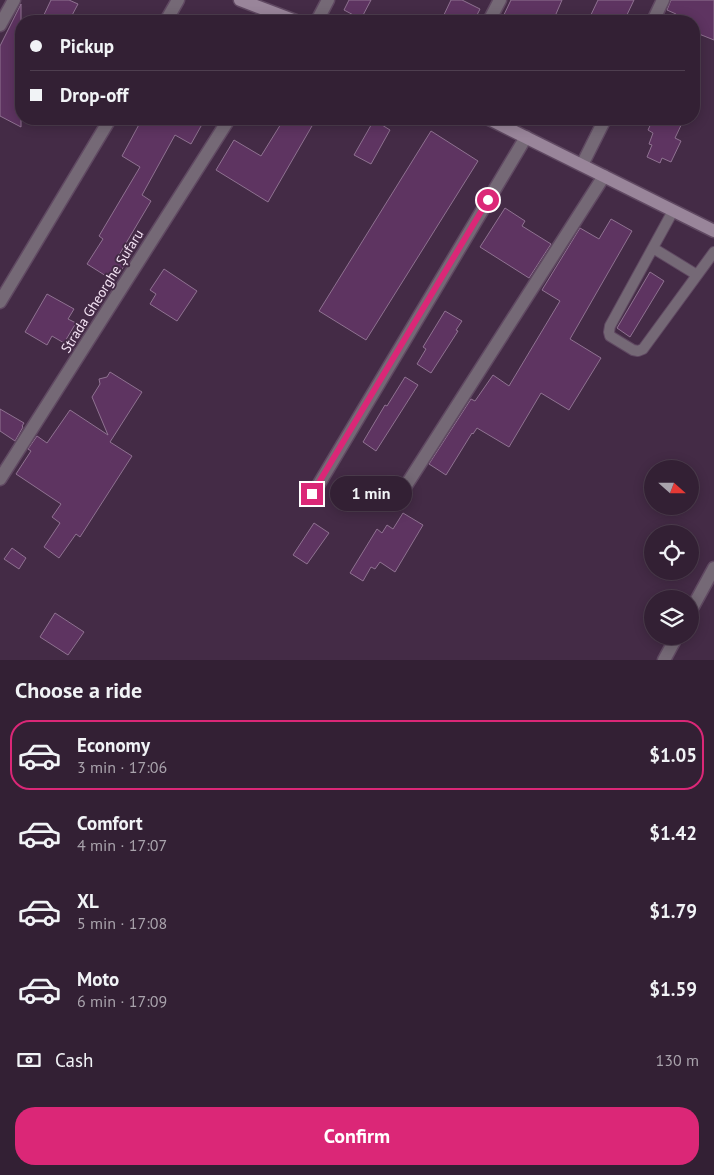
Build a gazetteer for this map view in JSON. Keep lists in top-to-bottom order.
{
  "streets": {
    "street": ["Strada Gheorghe Șufaru"]
  },
  "north": "right",
  "page": {
    "banner": ["Pickup", "Drop-off"],
    "bubble": "1 min",
    "heading": "Choose a ride",
    "list": [
      {
        "name": "Economy",
        "note": "3 min · 17:06",
        "value": "$1.05"
      },
      {
        "name": "Comfort",
        "note": "4 min · 17:07",
        "value": "$1.42"
      },
      {
        "name": "XL",
        "note": "5 min · 17:08",
        "value": "$1.79"
      },
      {
        "name": "Moto",
        "note": "6 min · 17:09",
        "value": "$1.59"
      }
    ],
    "pay": ["Cash", "130 m"],
    "buttons": "Confirm"
  }
}
